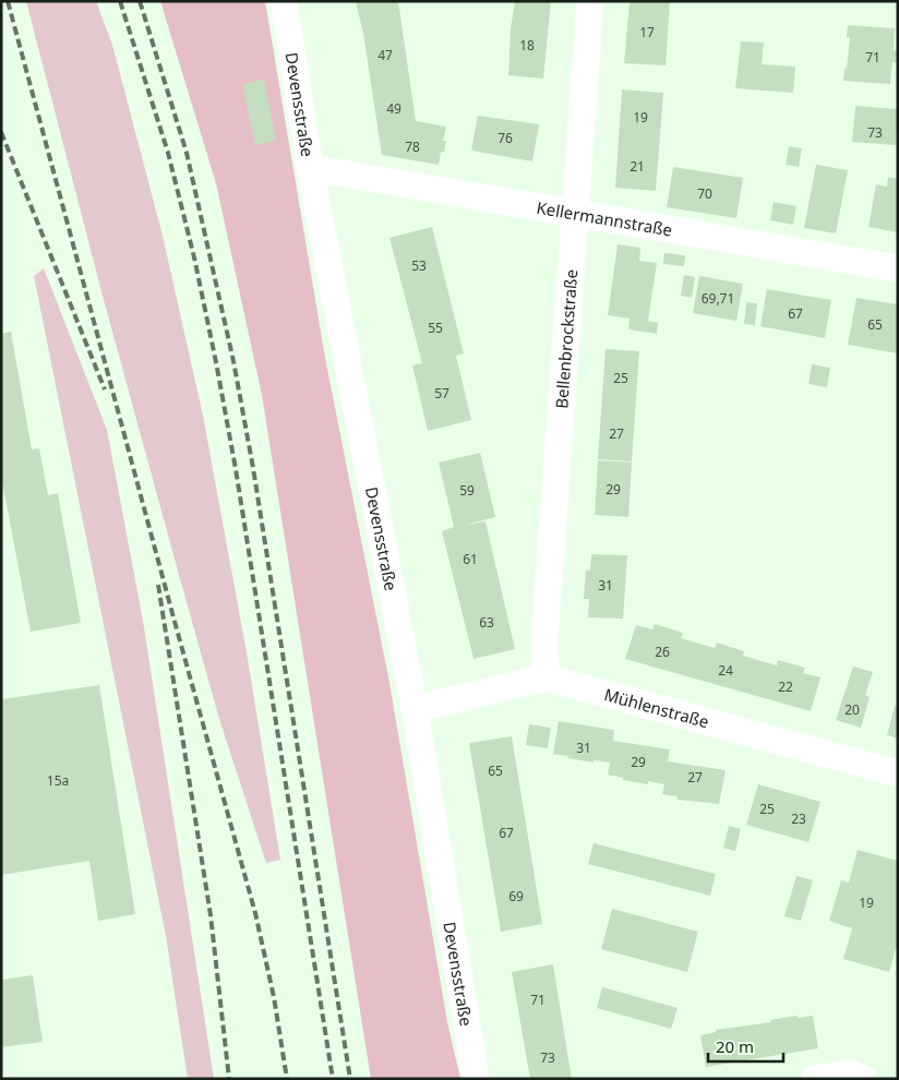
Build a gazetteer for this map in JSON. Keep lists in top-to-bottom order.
{
  "streets": {
    "street": [
      "Devensstraße",
      "Kellermannstraße",
      "Bellenbrockstraße",
      "Mühlenstraße"
    ]
  },
  "crossings": [
    ["Devensstraße", "Kellermannstraße"],
    ["Devensstraße", "Mühlenstraße"],
    ["Kellermannstraße", "Bellenbrockstraße"],
    ["Bellenbrockstraße", "Mühlenstraße"]
  ],
  "house_numbers": [
    "17",
    "18",
    "47",
    "71",
    "49",
    "19",
    "73",
    "76",
    "78",
    "21",
    "70",
    "53",
    "69,71",
    "67",
    "65",
    "55",
    "25",
    "57",
    "27",
    "29",
    "59",
    "61",
    "31",
    "63",
    "26",
    "24",
    "22",
    "20",
    "31",
    "29",
    "65",
    "27",
    "15a",
    "25",
    "23",
    "67",
    "69",
    "19",
    "71",
    "73"
  ],
  "scale_bar": "20 m"
}
